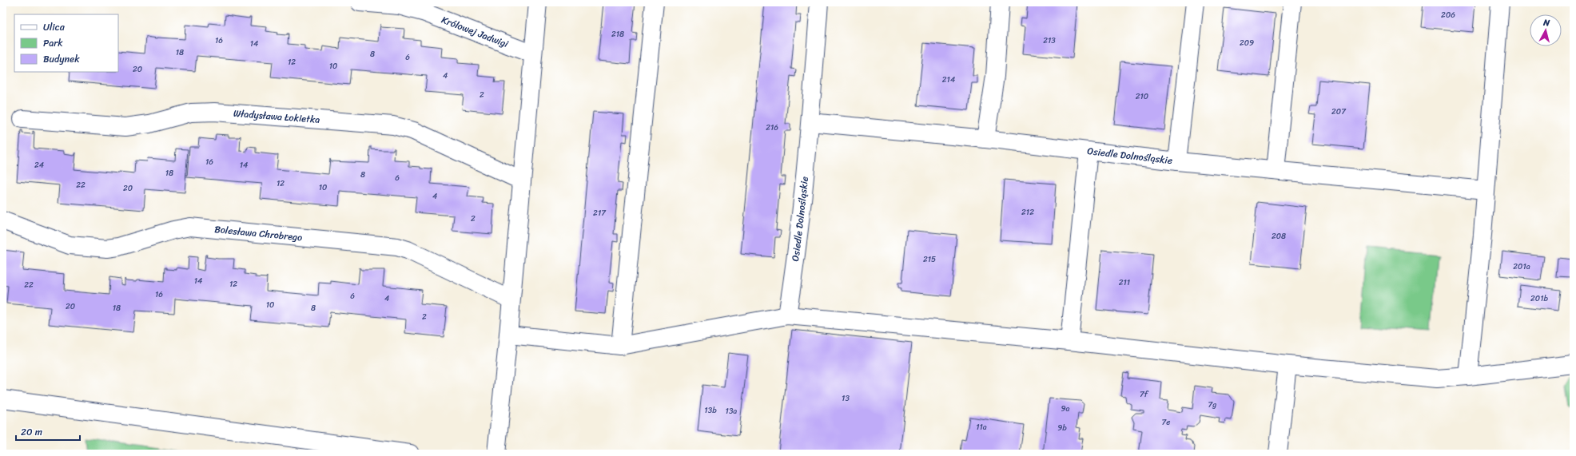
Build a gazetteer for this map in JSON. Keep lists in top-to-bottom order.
{
  "streets": {
    "street": [
      "Królowej Jadwigi",
      "Władysława Łokietka",
      "Osiedle Dolnośląskie",
      "Bolesława Chrobrego"
    ]
  },
  "house_numbers": [
    "206",
    "218",
    "16",
    "213",
    "209",
    "14",
    "18",
    "8",
    "6",
    "12",
    "10",
    "20",
    "4",
    "214",
    "2",
    "210",
    "207",
    "216",
    "16",
    "24",
    "14",
    "18",
    "8",
    "6",
    "12",
    "22",
    "10",
    "20",
    "4",
    "212",
    "217",
    "2",
    "208",
    "215",
    "201a",
    "14",
    "211",
    "12",
    "22",
    "16",
    "6",
    "4",
    "201b",
    "10",
    "20",
    "18",
    "8",
    "2",
    "7f",
    "13",
    "7g",
    "9a",
    "13b",
    "13a",
    "7e",
    "11a",
    "9b"
  ],
  "legend": ["Ulica", "Park", "Budynek"],
  "scale_bar": "20 m",
  "north": "top"
}
